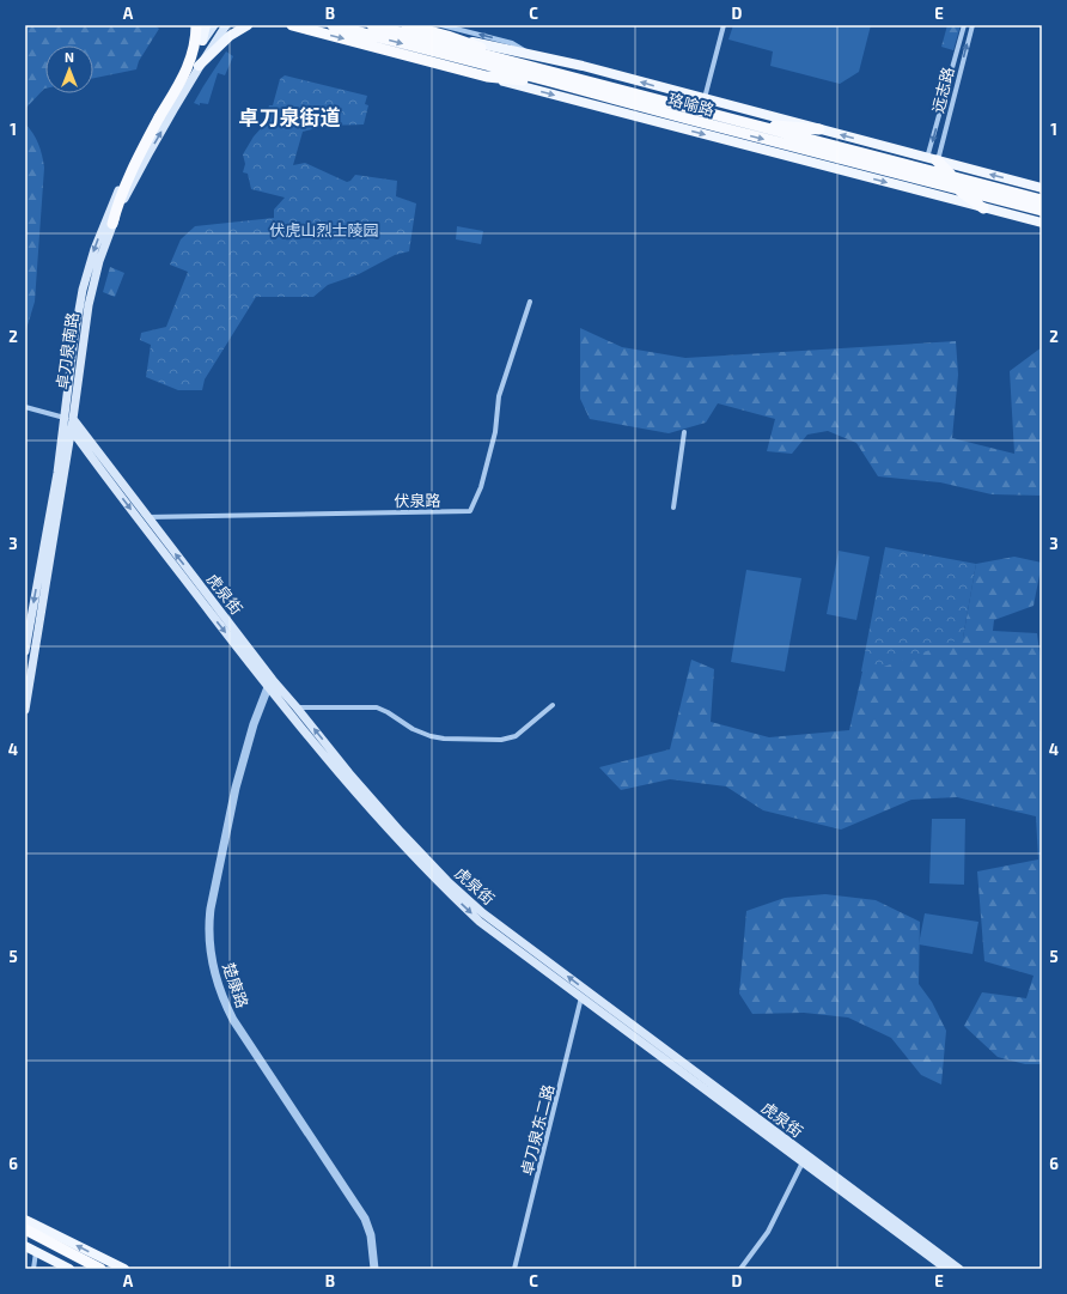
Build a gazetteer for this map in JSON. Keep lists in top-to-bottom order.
{
  "streets": {
    "highway": ["珞喻路"],
    "main road": ["卓刀泉南路", "虎泉街"],
    "street": [
      "远志路",
      "伏泉路",
      "楚康路",
      "卓刀泉东二路"
    ]
  },
  "crossings": [
    ["卓刀泉南路", "虎泉街"],
    ["伏泉路", "虎泉街"],
    ["虎泉街", "楚康路"],
    ["虎泉街", "卓刀泉东二路"]
  ],
  "districts": ["卓刀泉街道"],
  "parks": ["伏虎山烈士陵园"],
  "north": "top",
  "grid": {
    "columns": [
      "A",
      "B",
      "C",
      "D",
      "E"
    ],
    "rows": [
      "1",
      "2",
      "3",
      "4",
      "5",
      "6"
    ]
  }
}
